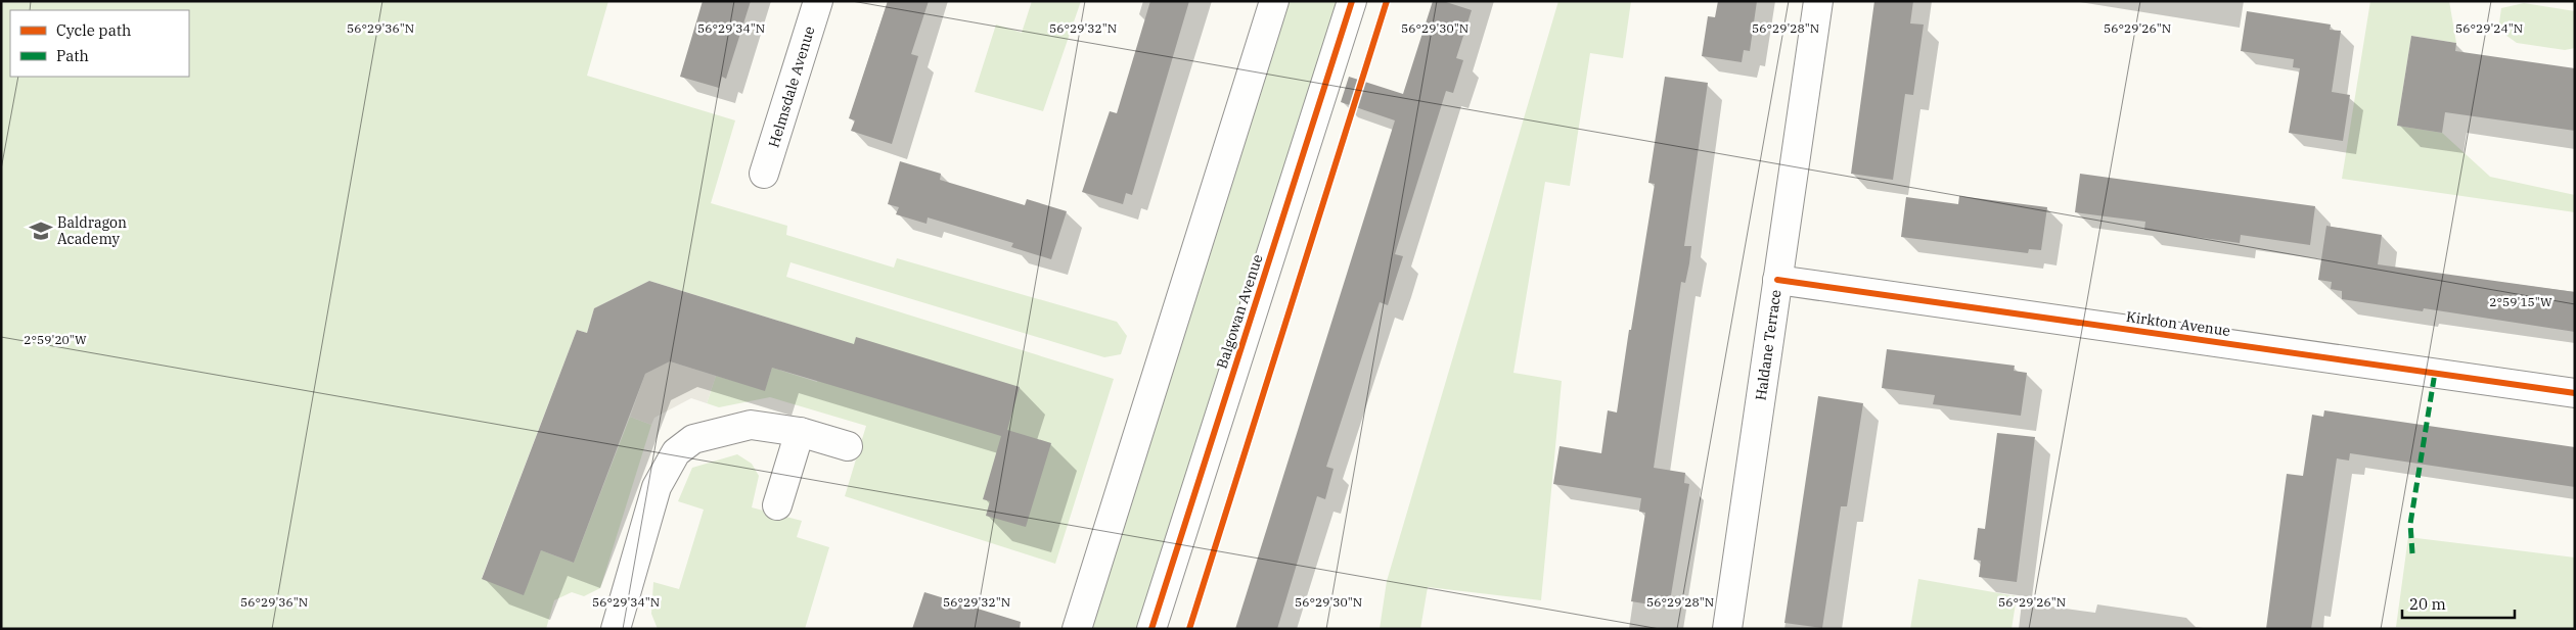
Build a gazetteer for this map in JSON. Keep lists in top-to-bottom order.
{
  "streets": {
    "street": [
      "Helmsdale Avenue",
      "Balgowan Avenue",
      "Kirkton Avenue",
      "Haldane Terrace"
    ]
  },
  "crossings": [
    ["Kirkton Avenue", "Haldane Terrace"]
  ],
  "places": {
    "school or university": ["Baldragon Academy"]
  },
  "legend": ["Cycle path", "Path"],
  "scale_bar": "20 m",
  "coordinates": [
    "56°29'34\"N",
    "56°29'36\"N",
    "56°29'32\"N",
    "56°29'30\"N",
    "56°29'28\"N",
    "56°29'26\"N",
    "56°29'24\"N",
    "2°59'15\"W",
    "2°59'20\"W"
  ]
}
